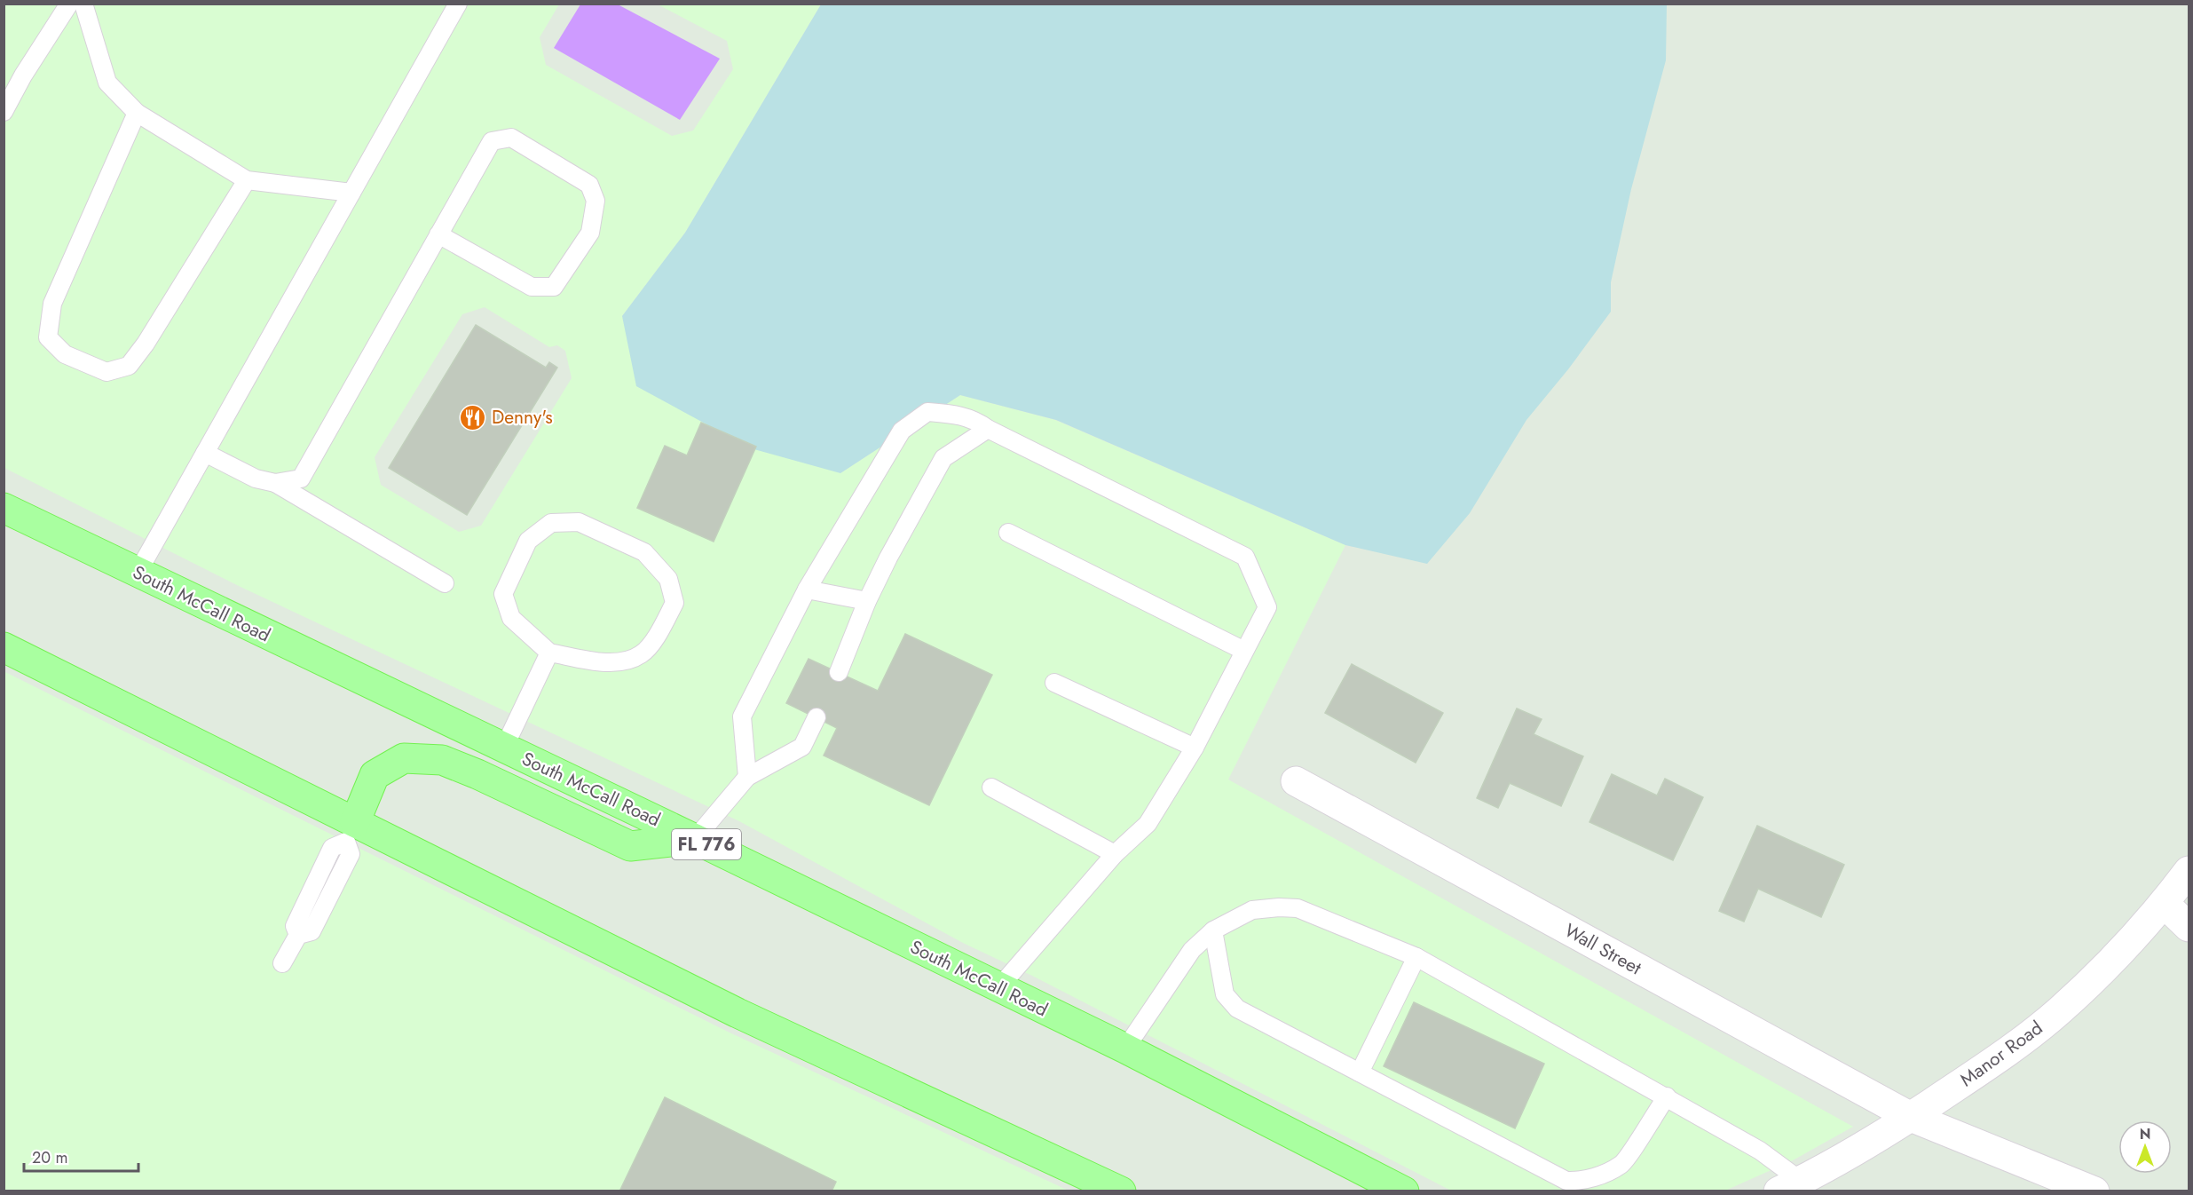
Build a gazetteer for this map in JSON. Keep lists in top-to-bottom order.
{
  "streets": {
    "main road": ["South McCall Road", "FL 776"],
    "street": ["Wall Street", "Manor Road"]
  },
  "crossings": [
    ["Wall Street", "Manor Road"]
  ],
  "places": {
    "restaurant": ["Denny's"]
  },
  "scale_bar": "20 m",
  "north": "top"
}
